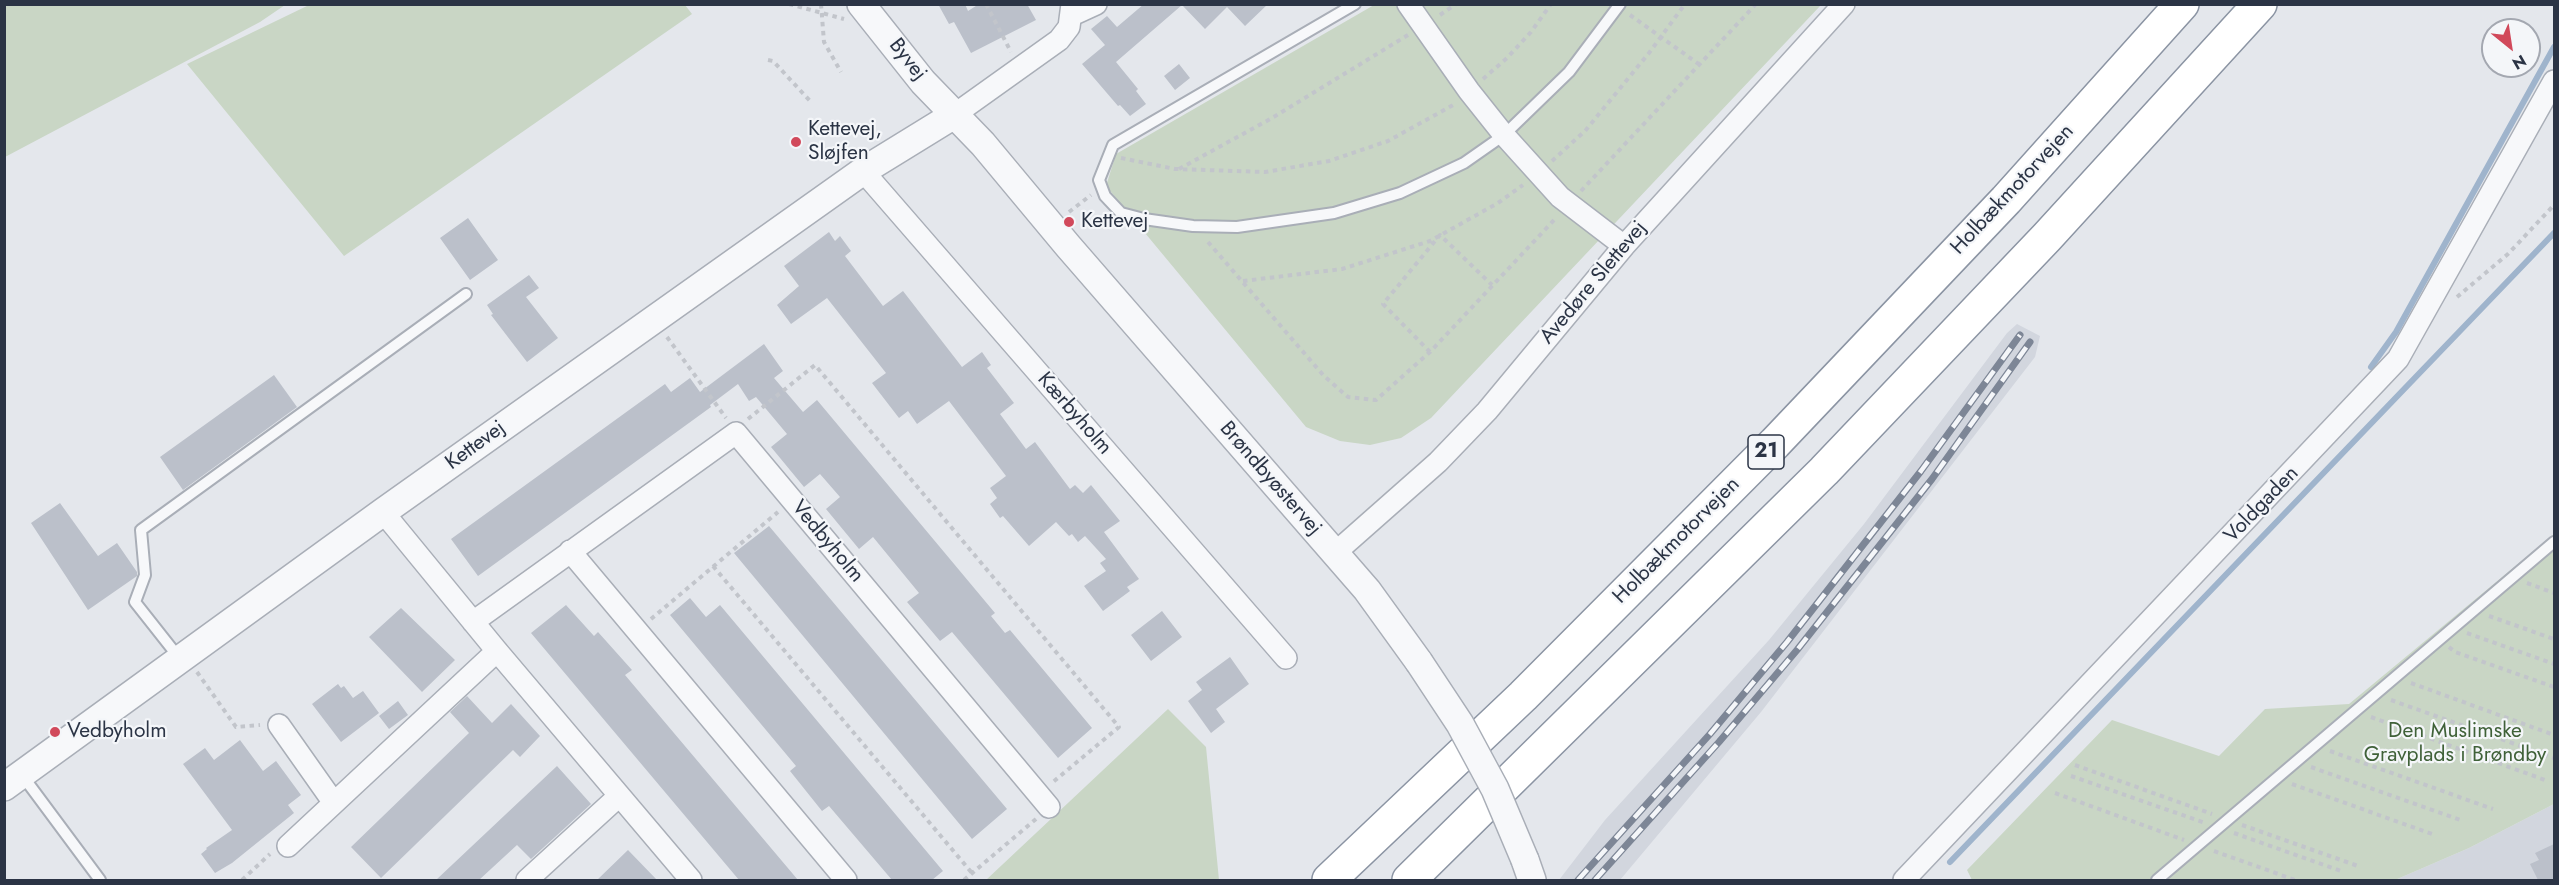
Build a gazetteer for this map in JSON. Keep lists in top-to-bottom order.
{
  "streets": {
    "highway": ["Holbækmotorvejen", "21"],
    "street": [
      "Byvej",
      "Avedøre Slettevej",
      "Kærbyholm",
      "Kettevej",
      "Brøndbyøstervej",
      "Voldgaden",
      "Vedbyholm"
    ]
  },
  "crossings": [
    ["Byvej", "Kettevej"],
    ["Byvej", "Brøndbyøstervej"],
    ["Avedøre Slettevej", "Brøndbyøstervej"],
    ["Kærbyholm", "Kettevej"],
    ["Kettevej", "Brøndbyøstervej"]
  ],
  "parks": ["Den Muslimske Gravplads i Brøndby"],
  "places": ["Kettevej, Sløjfen", "Kettevej", "Vedbyholm"],
  "north": "bottom right"
}
